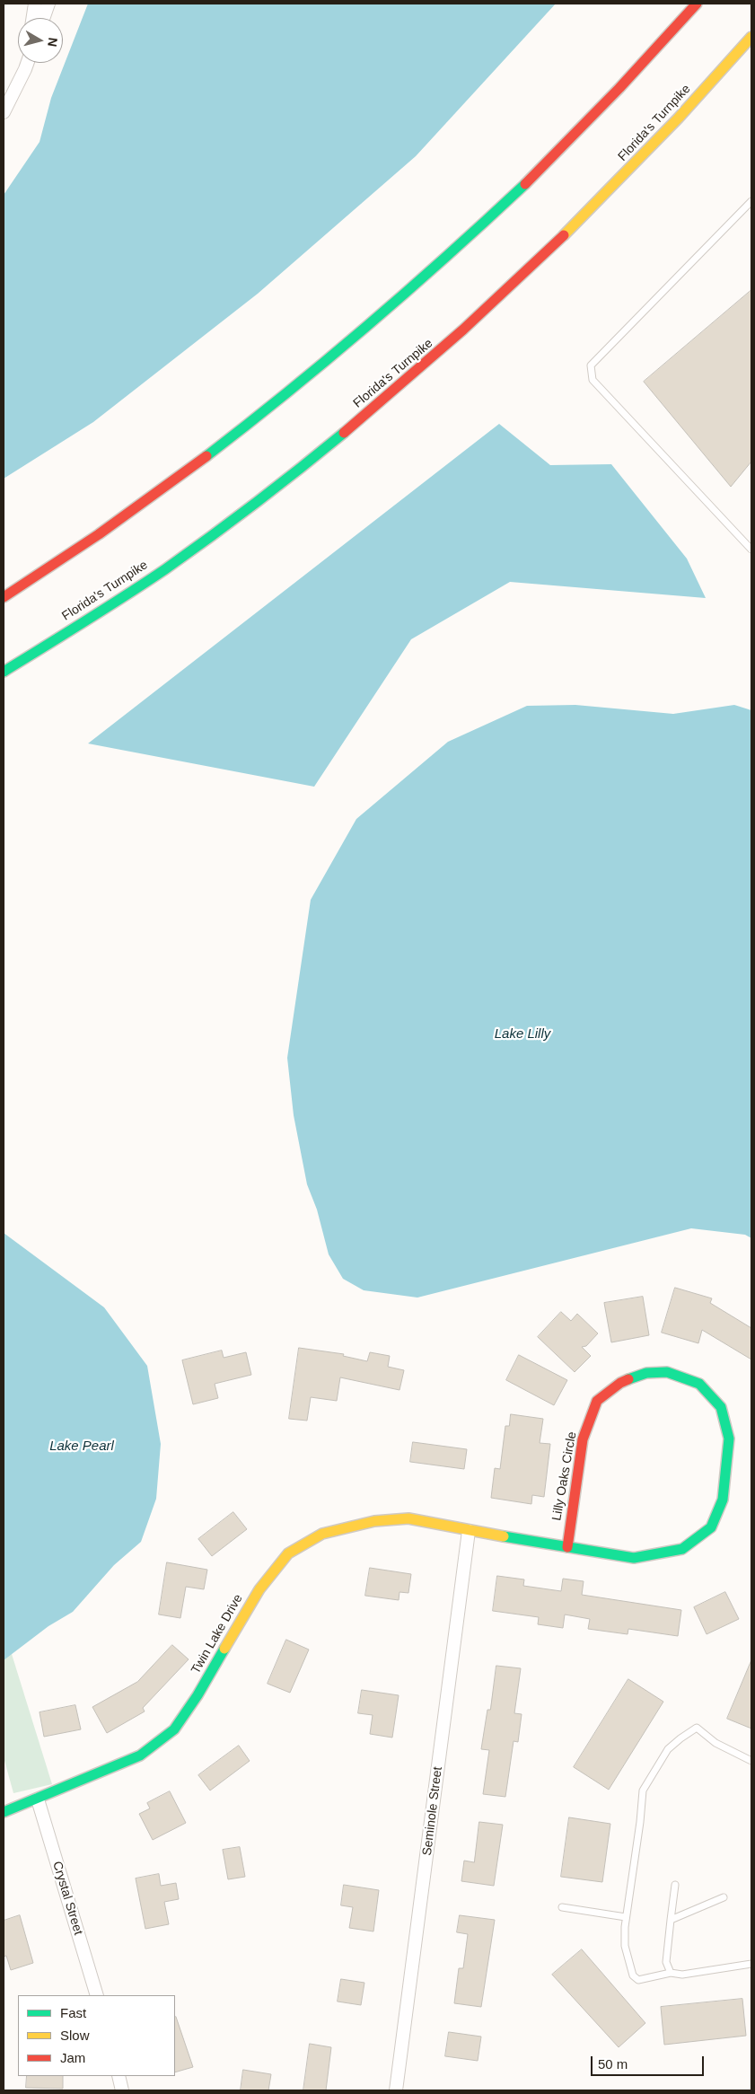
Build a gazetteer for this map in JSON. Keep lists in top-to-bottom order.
{
  "streets": {
    "main road": ["Florida's Turnpike", "Lilly Oaks Circle", "Twin Lake Drive"],
    "street": ["Seminole Street", "Crystal Street"]
  },
  "crossings": [
    ["Lilly Oaks Circle", "Twin Lake Drive"],
    ["Lilly Oaks Circle", "Seminole Street"],
    ["Twin Lake Drive", "Seminole Street"],
    ["Twin Lake Drive", "Crystal Street"]
  ],
  "water": ["Lake Lilly", "Lake Pearl"],
  "legend": ["Fast", "Slow", "Jam"],
  "scale_bar": "50 m",
  "north": "right"
}
